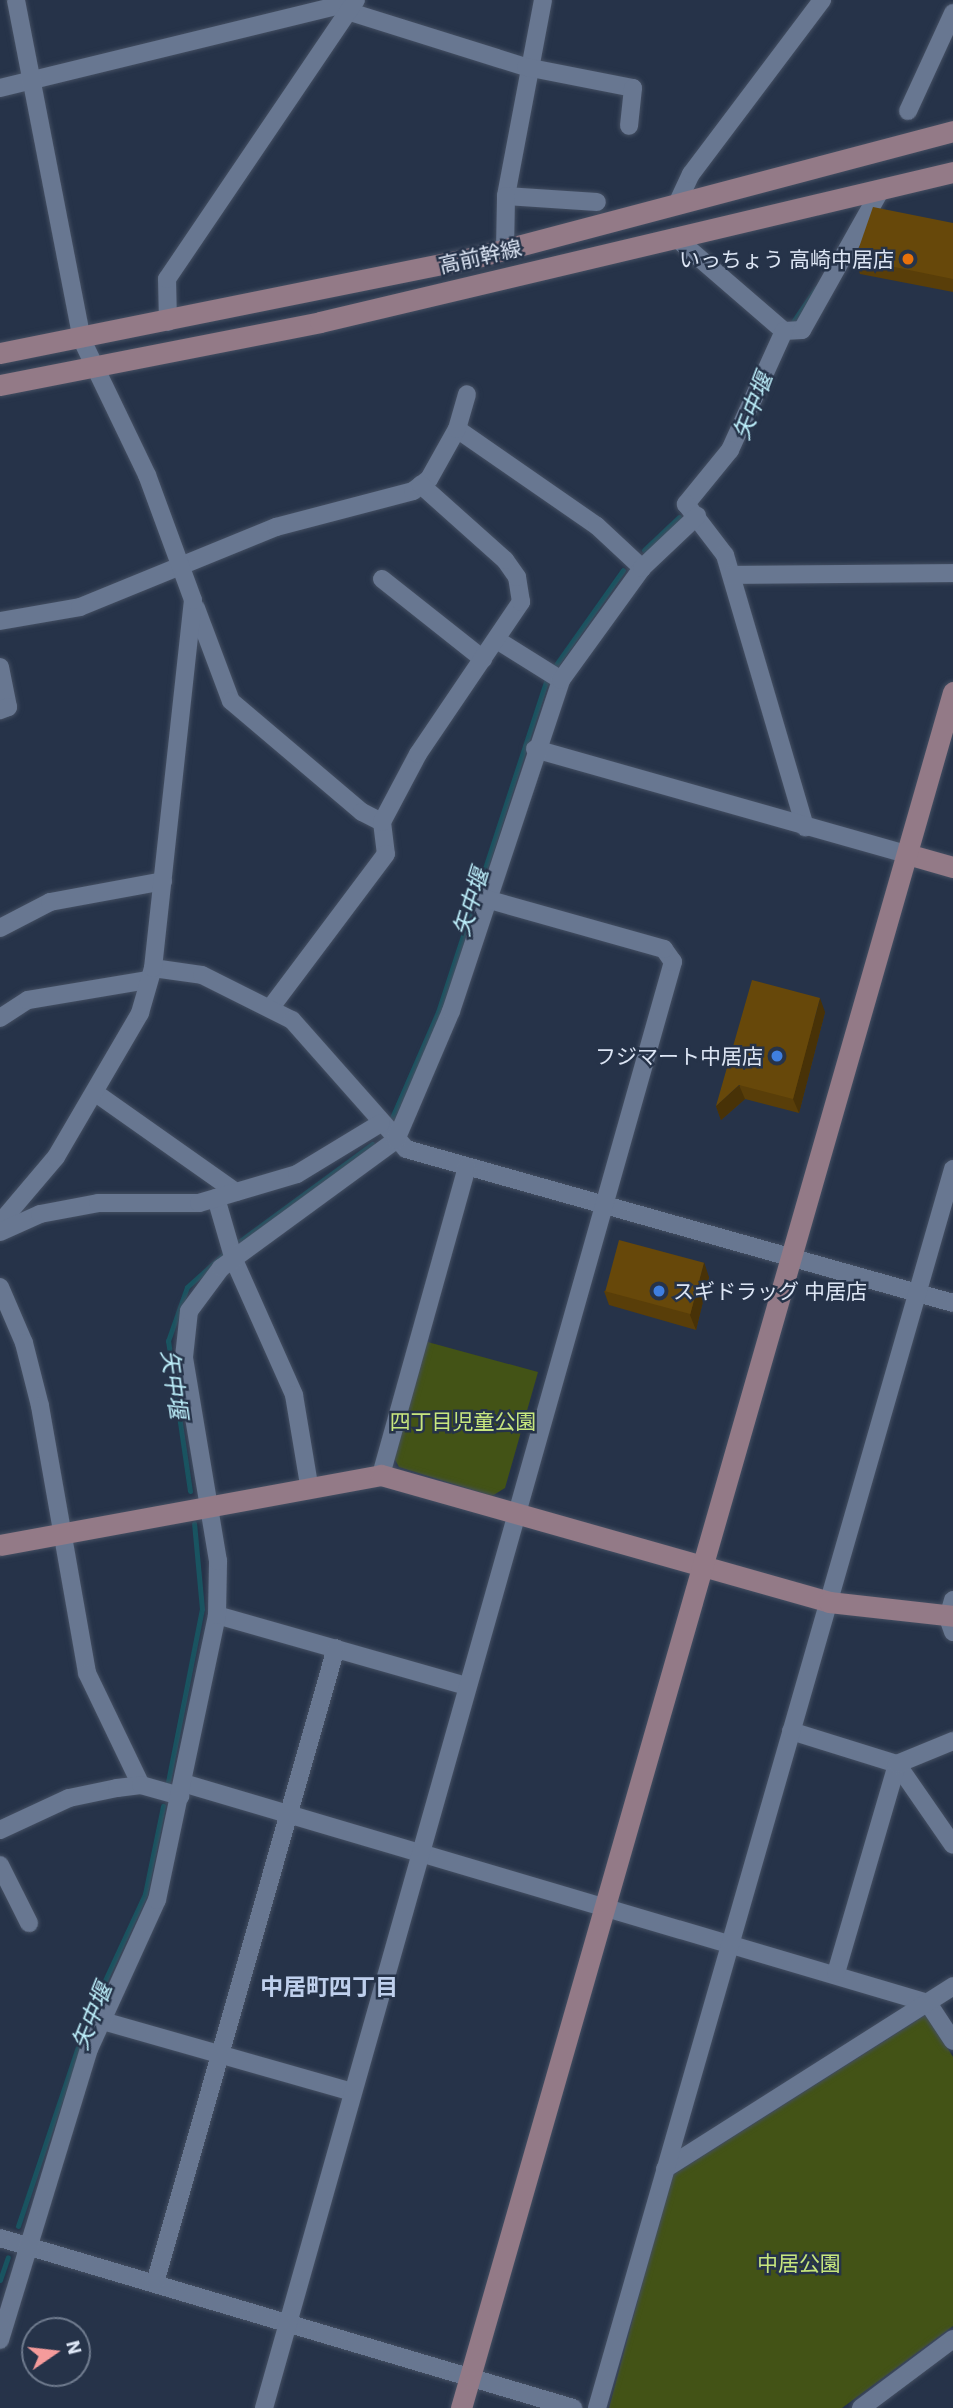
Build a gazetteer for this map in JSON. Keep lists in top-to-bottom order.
{
  "streets": {
    "street": ["高前幹線"]
  },
  "districts": ["中居町四丁目"],
  "water": ["矢中堰"],
  "parks": ["四丁目児童公園", "中居公園"],
  "places": ["いっちょう 高崎中居店", "フジマート中居店", "スギドラッグ 中居店"],
  "north": "right"
}
